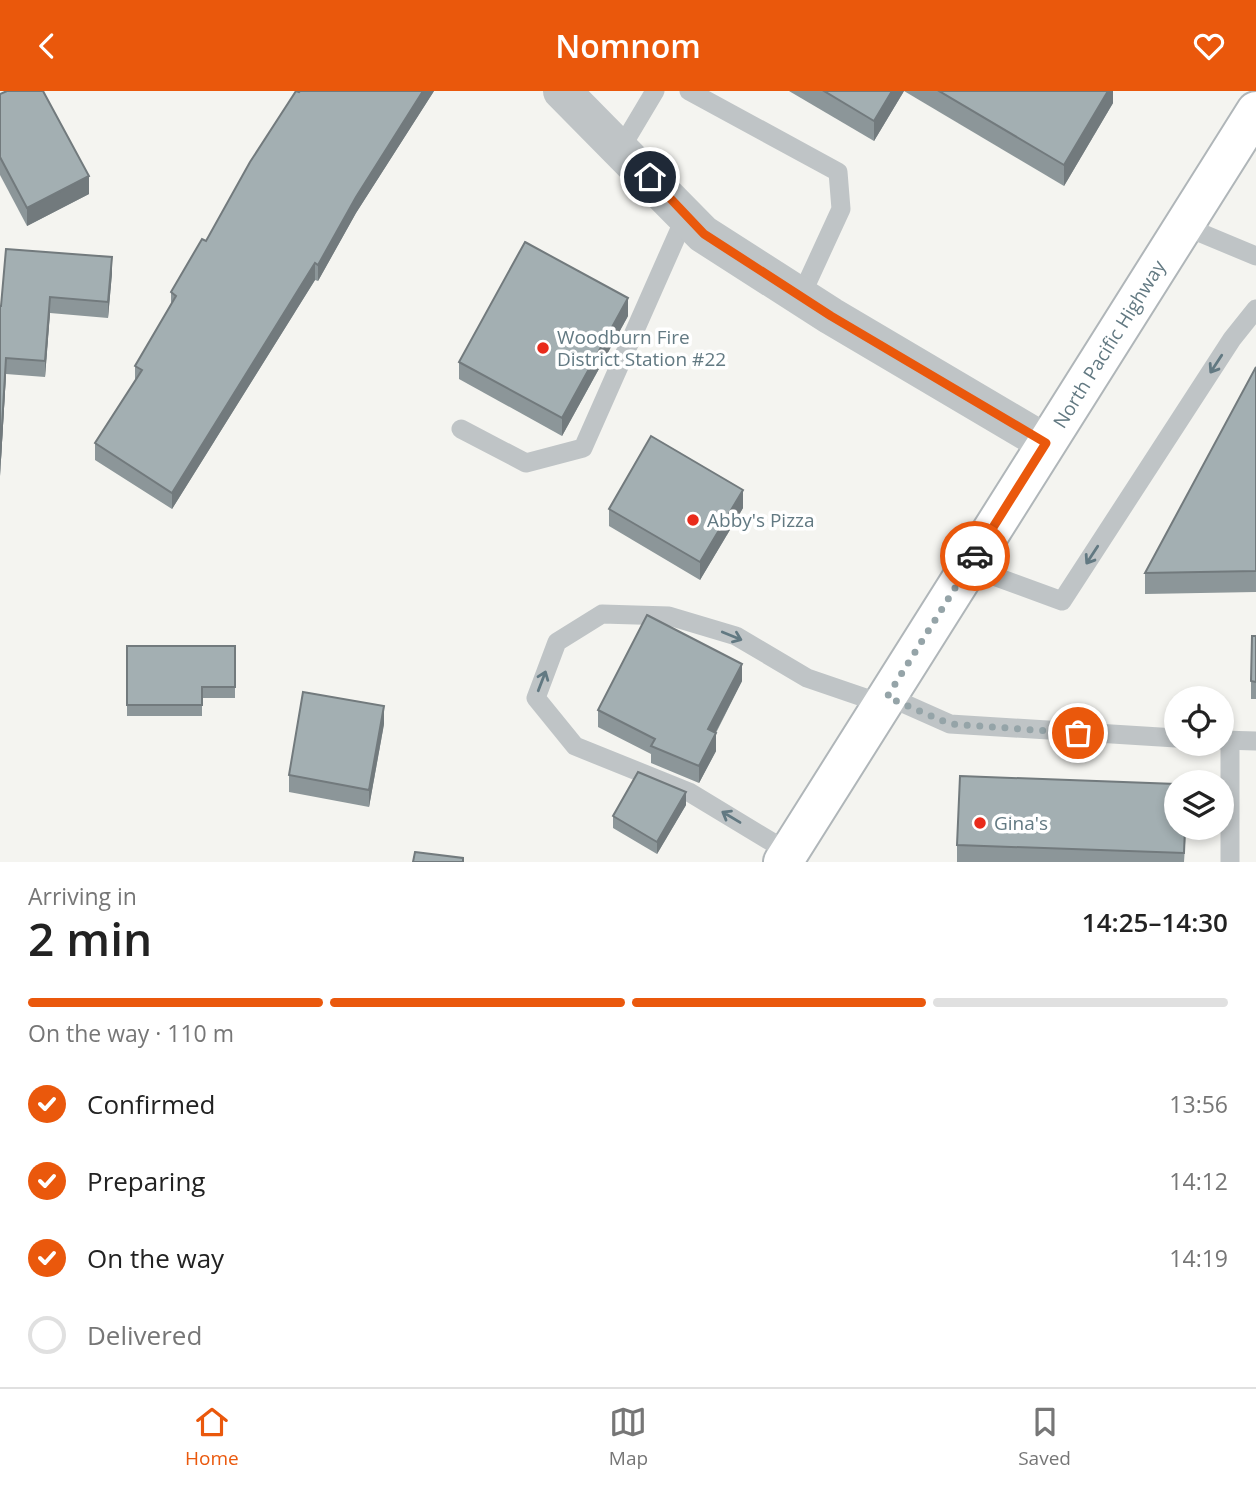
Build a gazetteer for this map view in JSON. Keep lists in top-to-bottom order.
{
  "streets": {
    "main road": ["North Pacific Highway"]
  },
  "places": ["Woodburn Fire District Station #22", "Abby's Pizza", "Gina's"],
  "page": {
    "header": "Nomnom",
    "heading": ["2 min", "Arriving in", "14:25–14:30"],
    "bar": "On the way · 110 m",
    "list": [
      ["Confirmed", "13:56"],
      ["Preparing", "14:12"],
      ["On the way", "14:19"],
      "Delivered"
    ],
    "tabs": ["Home", "Map", "Saved"]
  }
}
